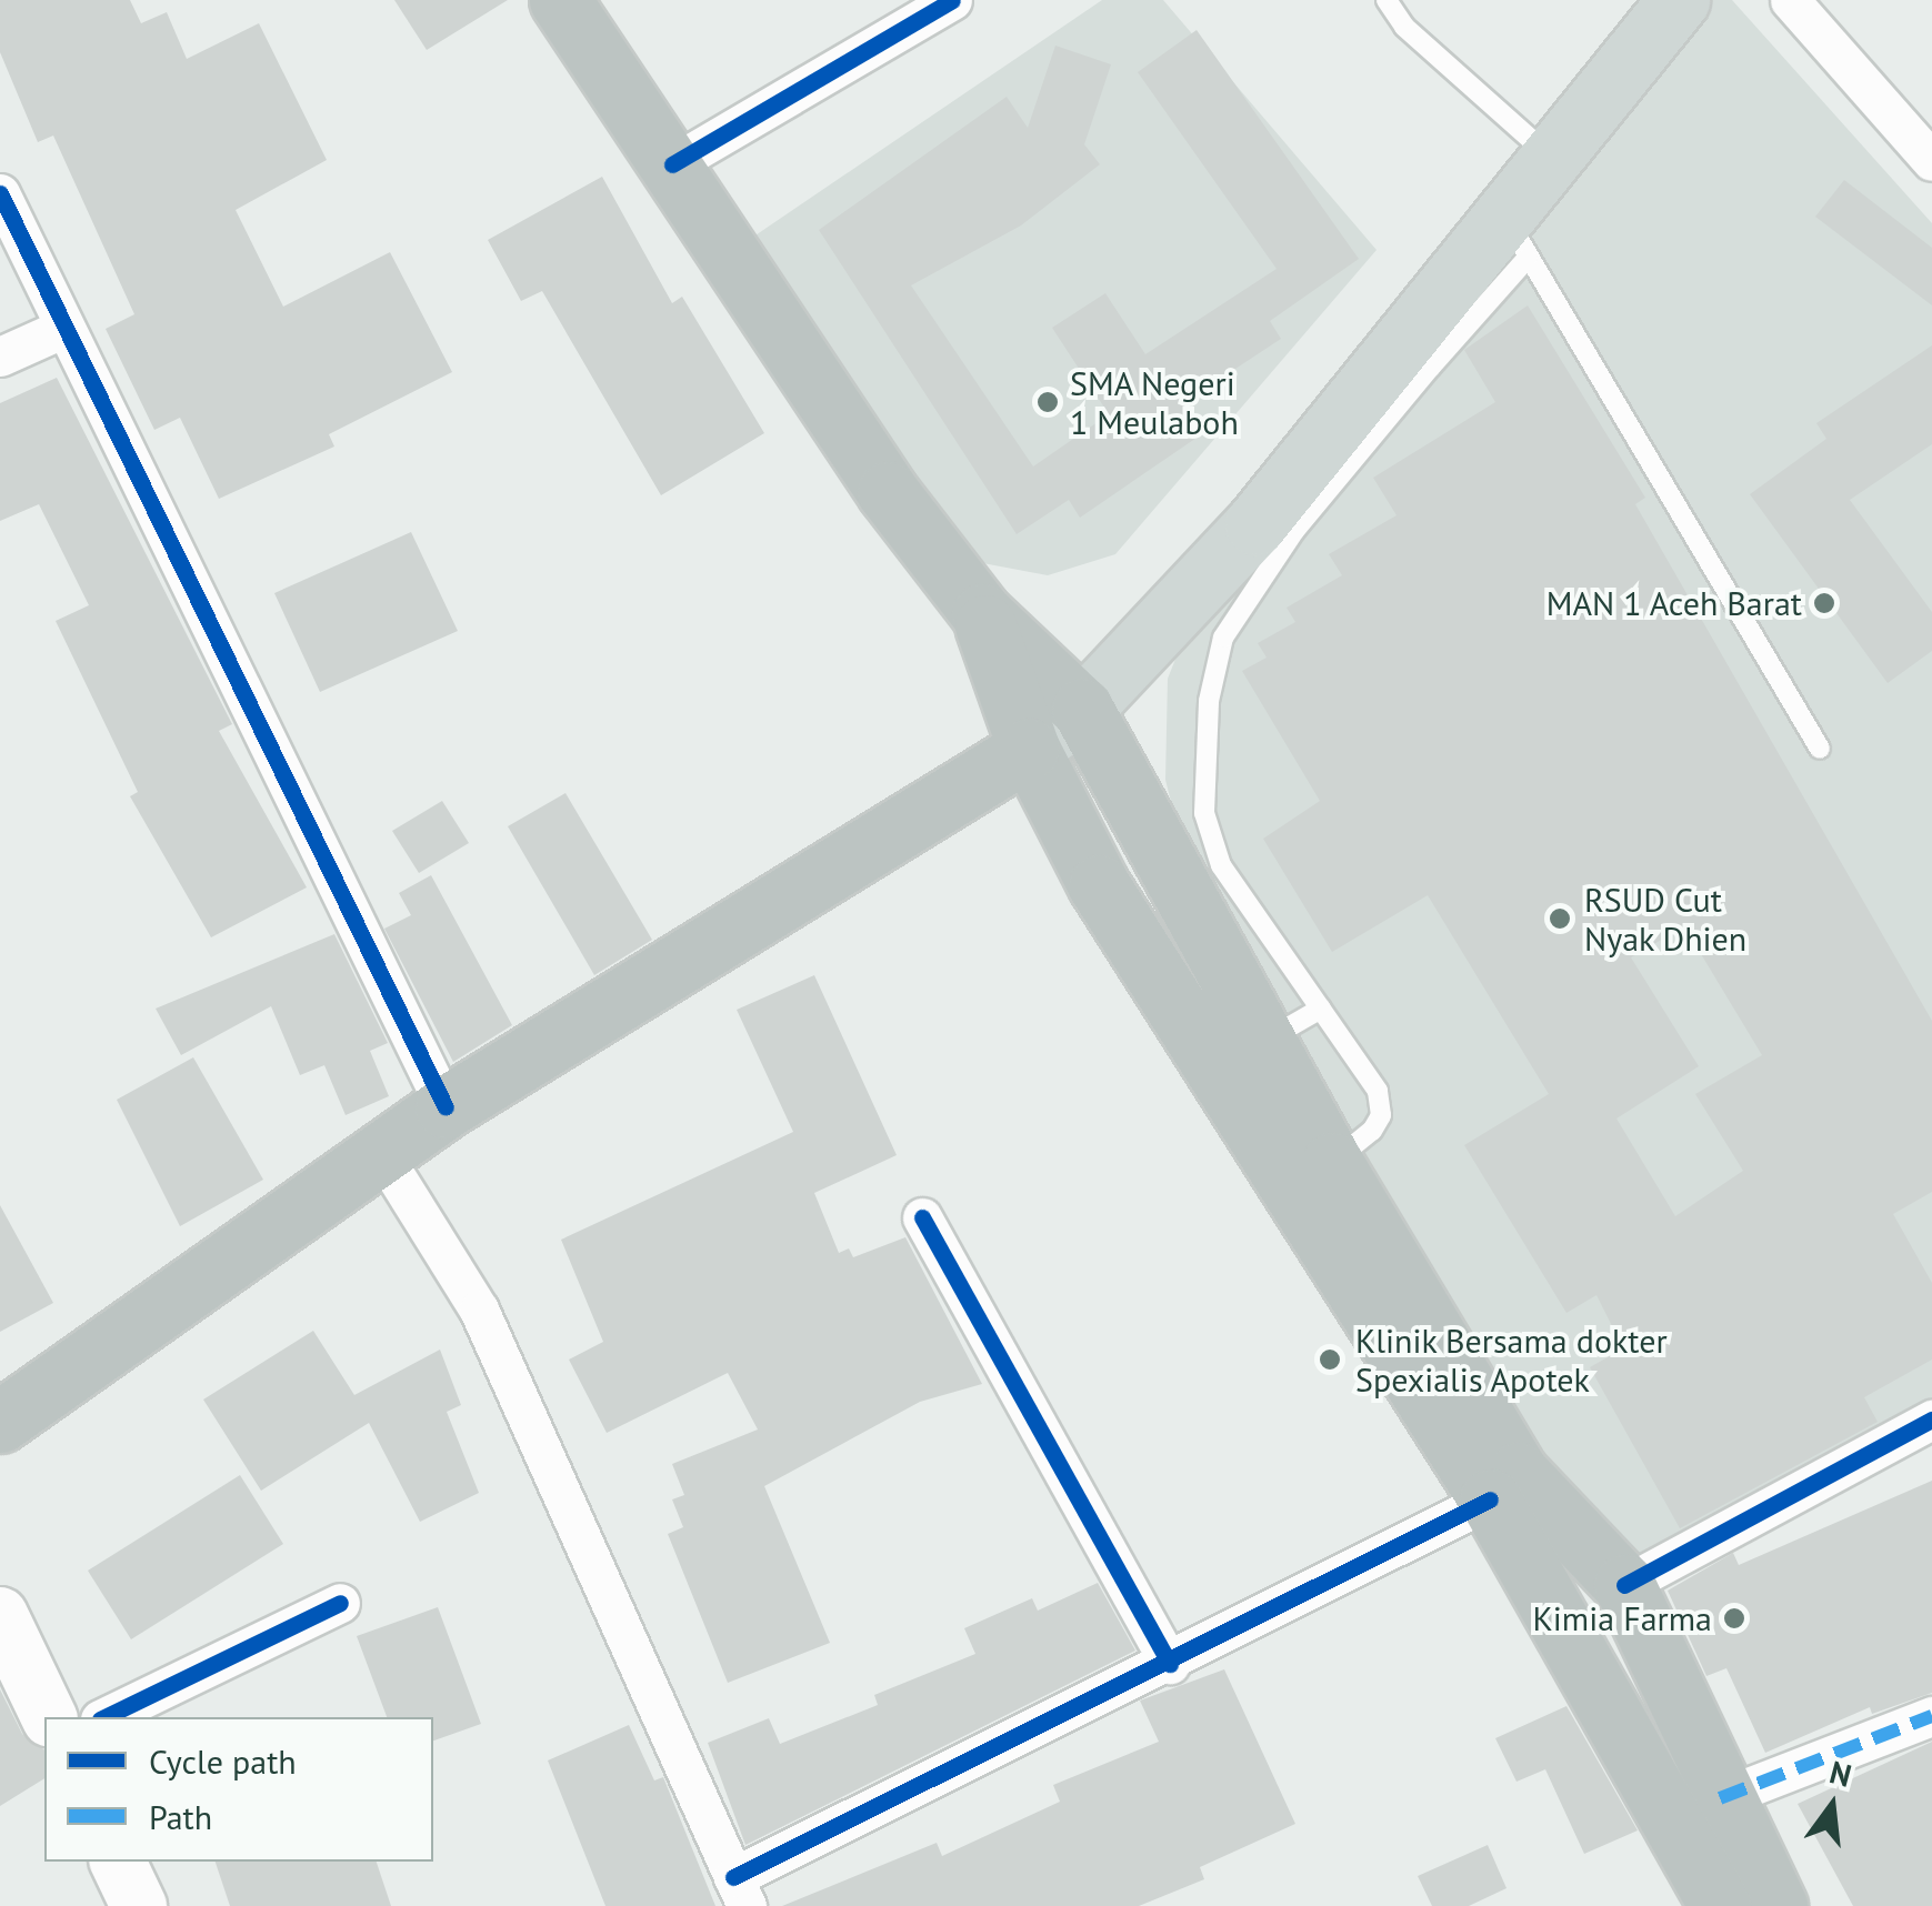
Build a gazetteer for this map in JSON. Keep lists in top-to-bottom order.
{
  "places": [
    "SMA Negeri 1 Meulaboh",
    "MAN 1 Aceh Barat",
    "RSUD Cut Nyak Dhien",
    "Klinik Bersama dokter Spexialis Apotek",
    "Kimia Farma"
  ],
  "legend": ["Cycle path", "Path"],
  "north": "top"
}
